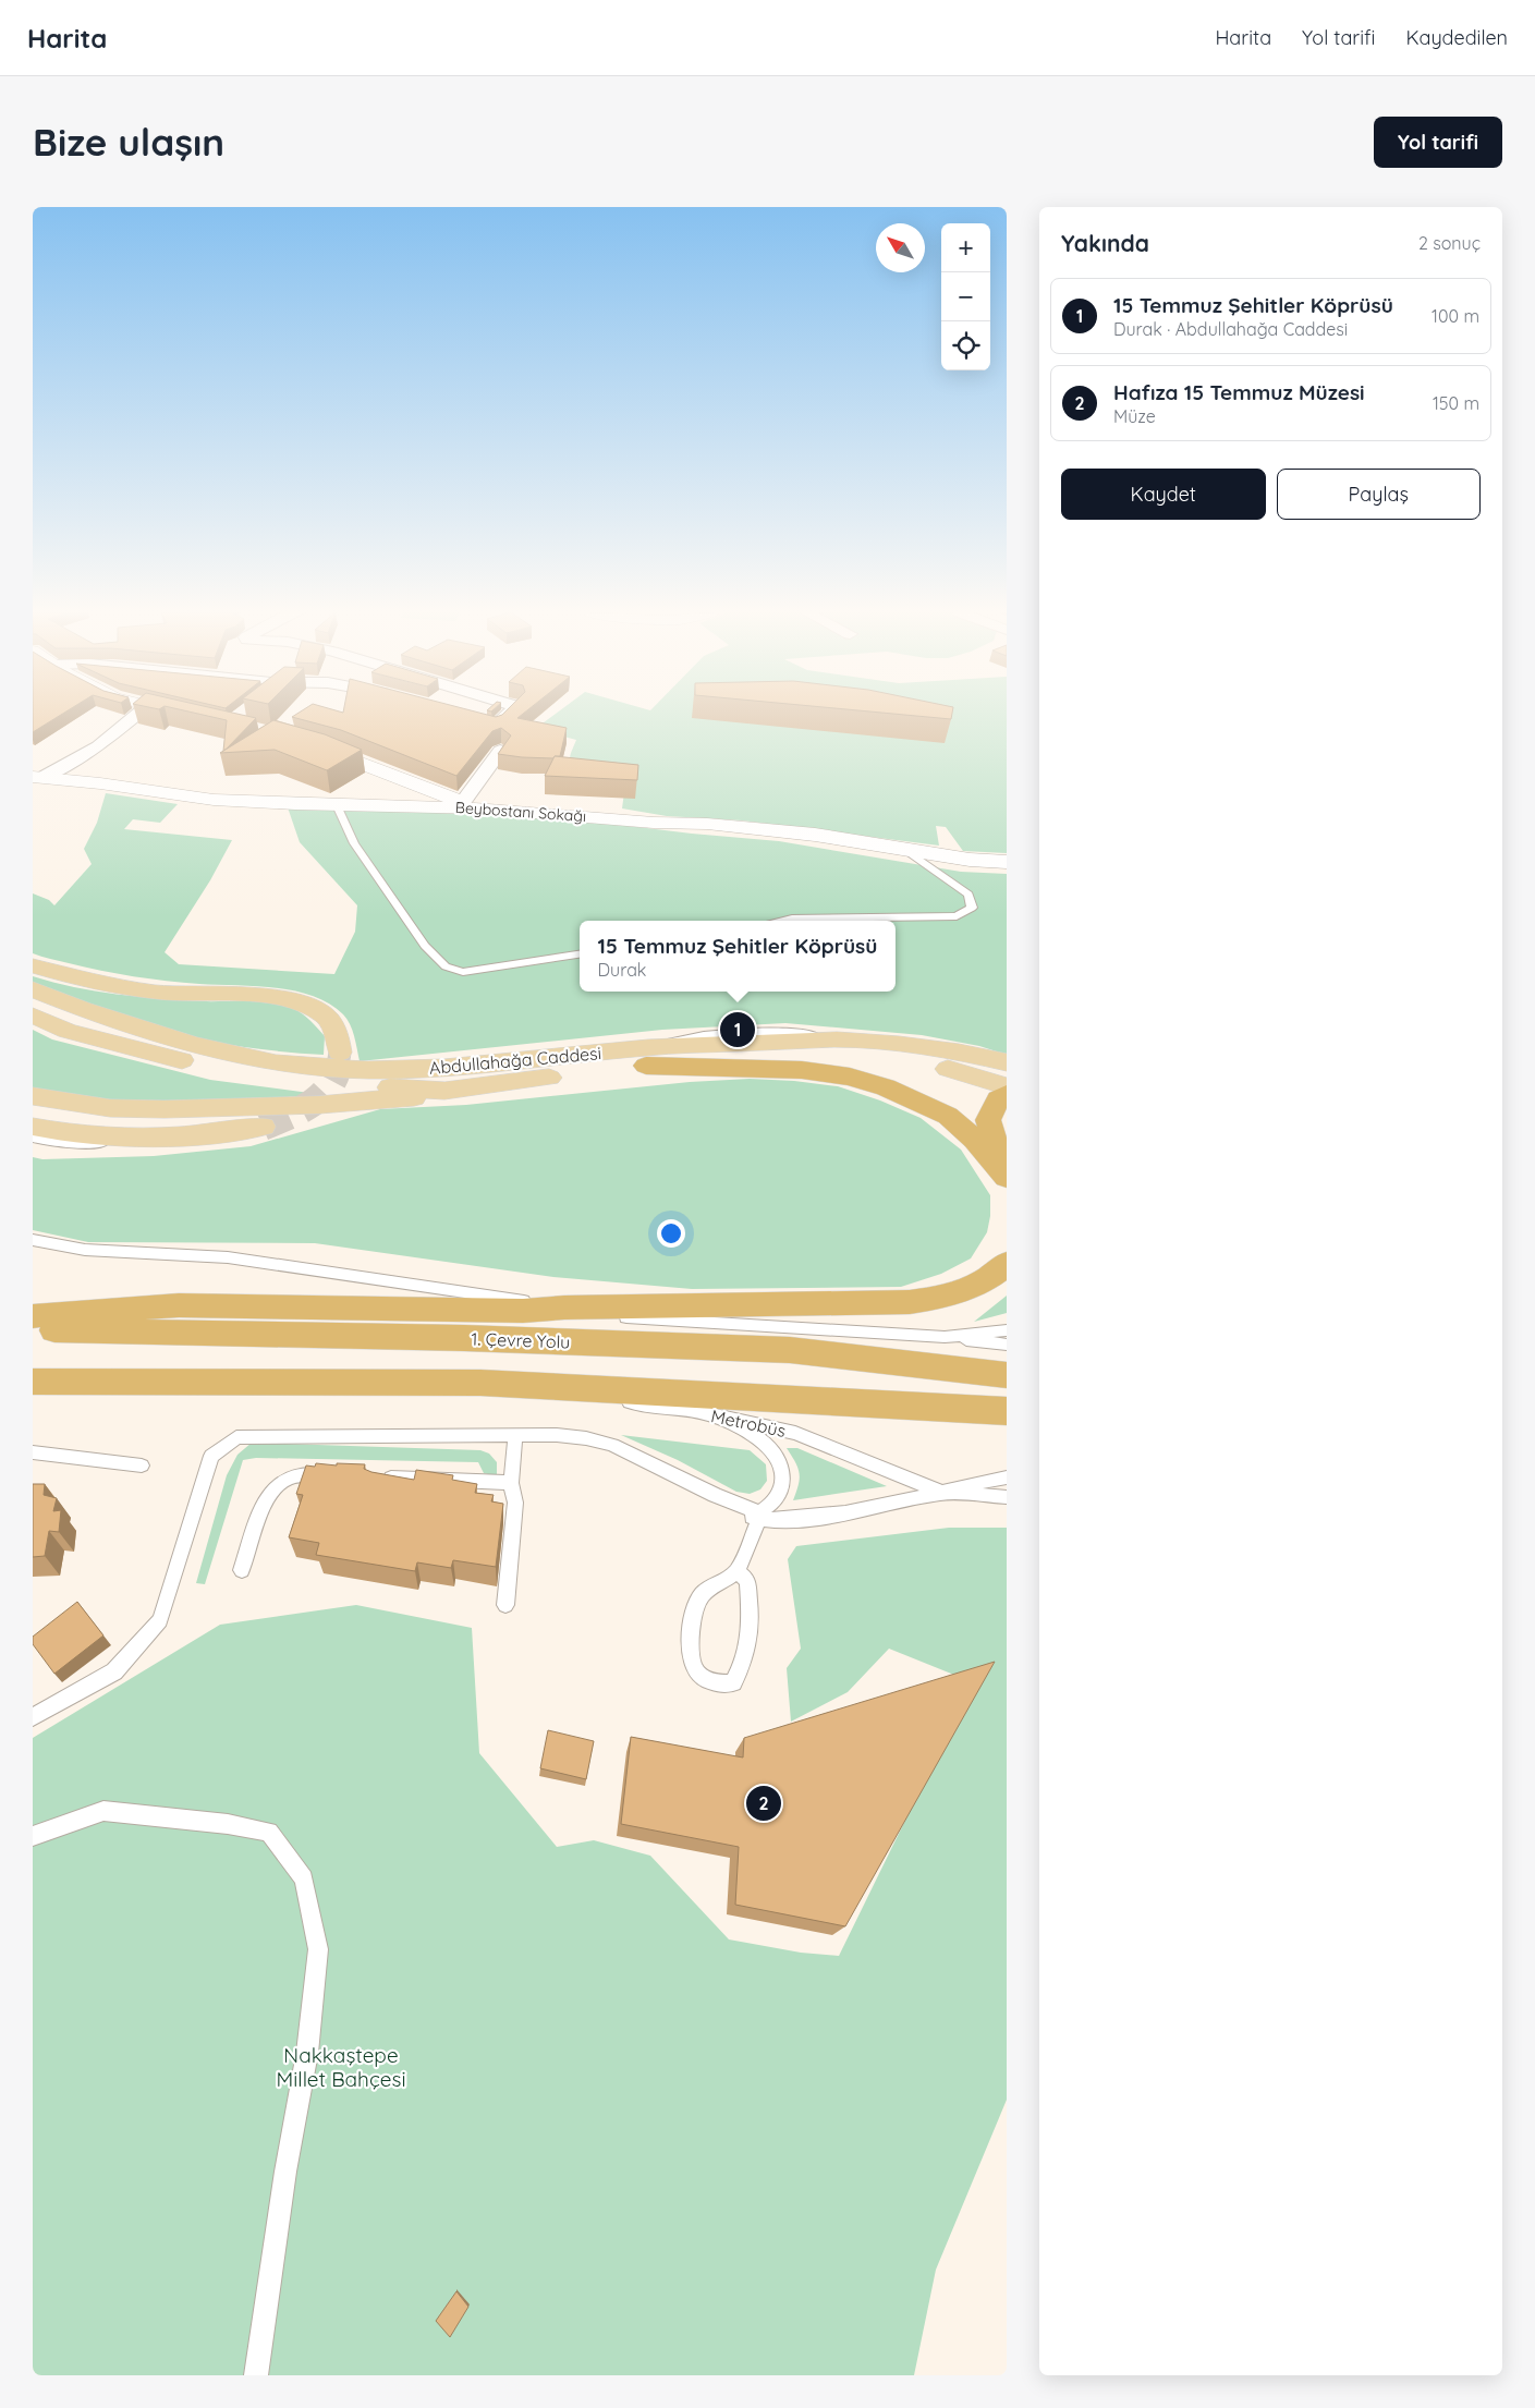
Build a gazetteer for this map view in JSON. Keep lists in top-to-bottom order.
{
  "streets": {
    "highway": ["1. Çevre Yolu"],
    "main road": ["Abdullahağa Caddesi"],
    "street": ["Beybostanı Sokağı"],
    "lane": ["Metrobüs"]
  },
  "parks": ["Nakkaştepe Millet Bahçesi"],
  "north": "top left",
  "page": {
    "header": "Harita",
    "nav": ["Harita", "Yol tarifi", "Kaydedilen"],
    "buttons": [
      "Yol tarifi",
      ["Kaydet", "Paylaş"]
    ],
    "title": "Bize ulaşın",
    "heading": ["Yakında", "2 sonuç"],
    "map_buttons": ["+", "−"],
    "list": [
      {
        "mark": "1",
        "name": "15 Temmuz Şehitler Köprüsü",
        "note": "Durak · Abdullahağa Caddesi",
        "value": "100 m"
      },
      {
        "mark": "2",
        "name": "Hafıza 15 Temmuz Müzesi",
        "note": "Müze",
        "value": "150 m"
      }
    ],
    "popup": ["15 Temmuz Şehitler Köprüsü", "Durak"],
    "pins": ["1", "2"]
  }
}
